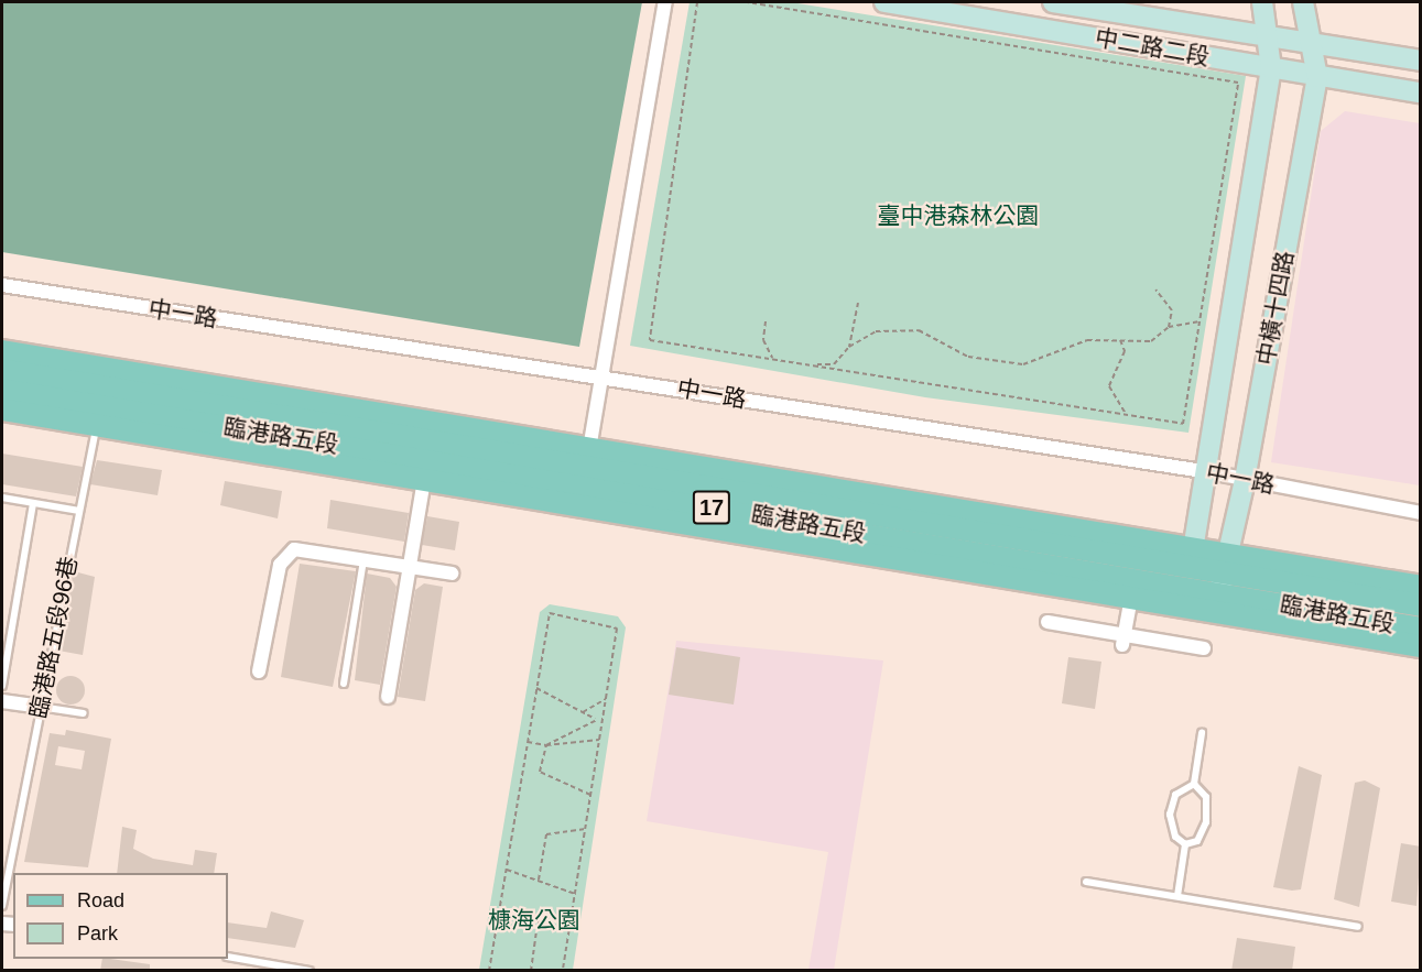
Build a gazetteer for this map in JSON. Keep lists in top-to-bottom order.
{
  "streets": {
    "main road": ["臨港路五段", "17"],
    "street": ["中二路二段", "中橫十四路", "中一路"],
    "lane": ["臨港路五段96巷"]
  },
  "crossings": [
    ["中二路二段", "中橫十四路"],
    ["中橫十四路", "中一路"],
    ["中橫十四路", "臨港路五段"],
    ["臨港路五段", "臨港路五段96巷"]
  ],
  "parks": ["臺中港森林公園", "槺海公園"],
  "legend": ["Road", "Park"]
}
